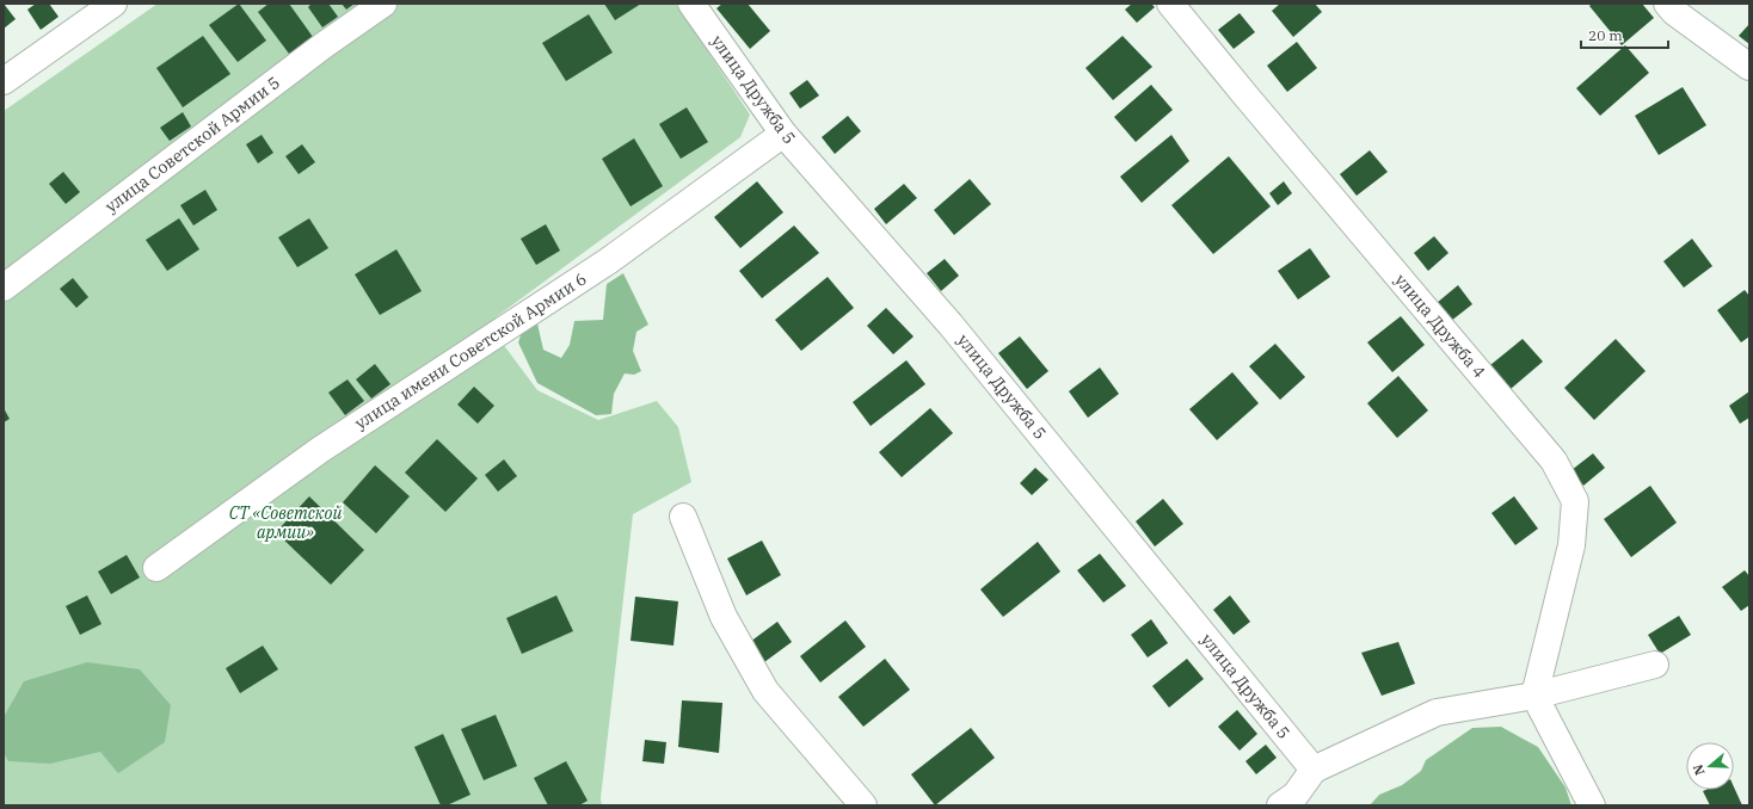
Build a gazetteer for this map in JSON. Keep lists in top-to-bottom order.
{
  "streets": {
    "street": [
      "улица Дружба 5",
      "улица Советской Армии 5",
      "улица Дружба 4",
      "улица имени Советской Армии 6"
    ]
  },
  "crossings": [
    ["улица Дружба 5", "улица имени Советской Армии 6"]
  ],
  "parks": ["СТ «Советской армии»"],
  "scale_bar": "20 m",
  "north": "left"
}
